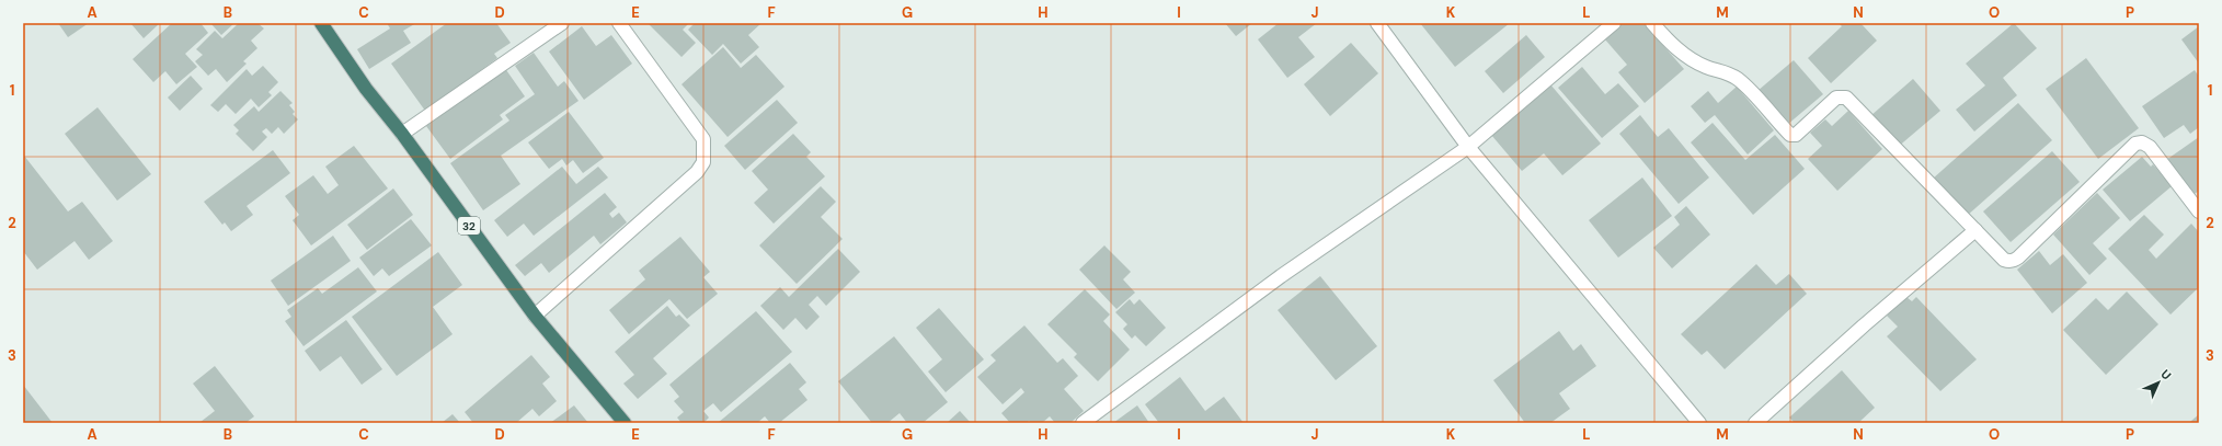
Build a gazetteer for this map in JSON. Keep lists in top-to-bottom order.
{
  "streets": {
    "highway": ["32"]
  },
  "north": "top right",
  "grid": {
    "columns": [
      "A",
      "B",
      "C",
      "D",
      "E",
      "F",
      "G",
      "H",
      "I",
      "J",
      "K",
      "L",
      "M",
      "N",
      "O",
      "P"
    ],
    "rows": ["1", "2", "3"]
  }
}
